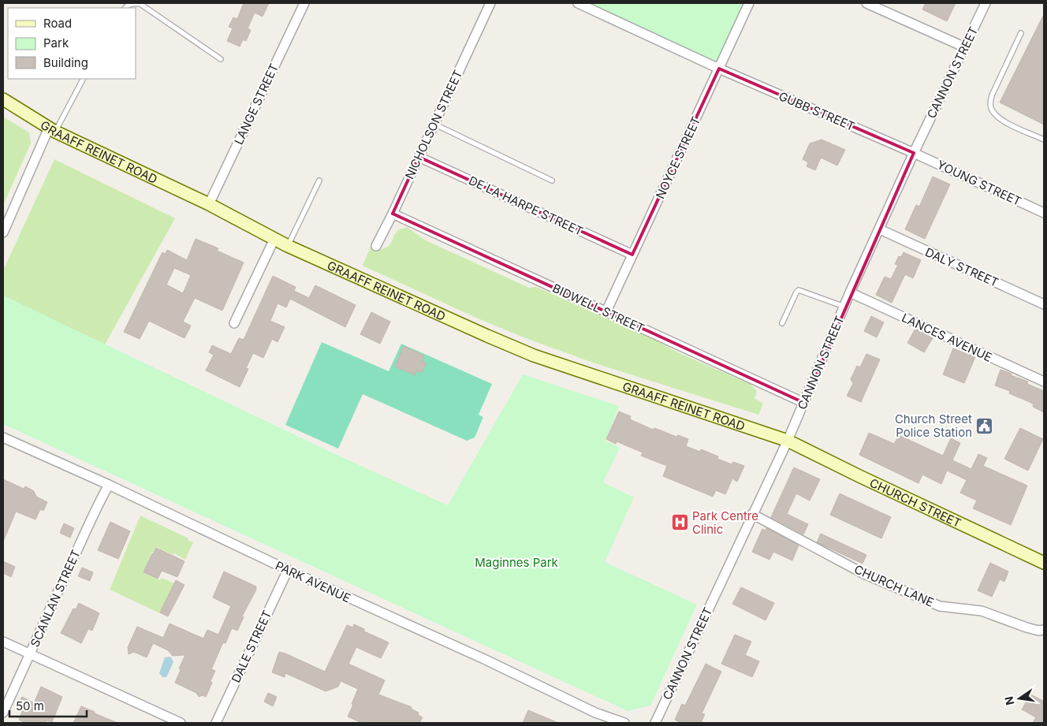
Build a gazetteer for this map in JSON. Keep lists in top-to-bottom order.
{
  "streets": {
    "main road": ["GRAAFF REINET ROAD", "CHURCH STREET"],
    "street": [
      "CANNON STREET",
      "LANGE STREET",
      "GUBB STREET",
      "NICHOLSON STREET",
      "NOYCE STREET",
      "YOUNG STREET",
      "DE LA HARPE STREET",
      "DALY STREET",
      "BIDWELL STREET",
      "LANCES AVENUE",
      "PARK AVENUE",
      "CHURCH LANE",
      "SCANLAN STREET",
      "DALE STREET"
    ]
  },
  "crossings": [
    ["CANNON STREET", "GUBB STREET"],
    ["CANNON STREET", "GRAAFF REINET ROAD"],
    ["CANNON STREET", "YOUNG STREET"],
    ["CANNON STREET", "DALY STREET"],
    ["CANNON STREET", "BIDWELL STREET"],
    ["CANNON STREET", "LANCES AVENUE"],
    ["CANNON STREET", "CHURCH STREET"],
    ["CANNON STREET", "CHURCH LANE"],
    ["LANGE STREET", "GRAAFF REINET ROAD"],
    ["GUBB STREET", "NOYCE STREET"],
    ["GUBB STREET", "YOUNG STREET"],
    ["NICHOLSON STREET", "DE LA HARPE STREET"],
    ["NICHOLSON STREET", "BIDWELL STREET"],
    ["GRAAFF REINET ROAD", "CHURCH STREET"],
    ["NOYCE STREET", "DE LA HARPE STREET"],
    ["NOYCE STREET", "BIDWELL STREET"],
    ["PARK AVENUE", "SCANLAN STREET"],
    ["PARK AVENUE", "DALE STREET"]
  ],
  "parks": ["Maginnes Park"],
  "places": {
    "public building": ["Church Street Police Station"],
    "hospital": ["Park Centre Clinic"]
  },
  "legend": ["Road", "Park", "Building"],
  "scale_bar": "50 m",
  "north": "left"
}
